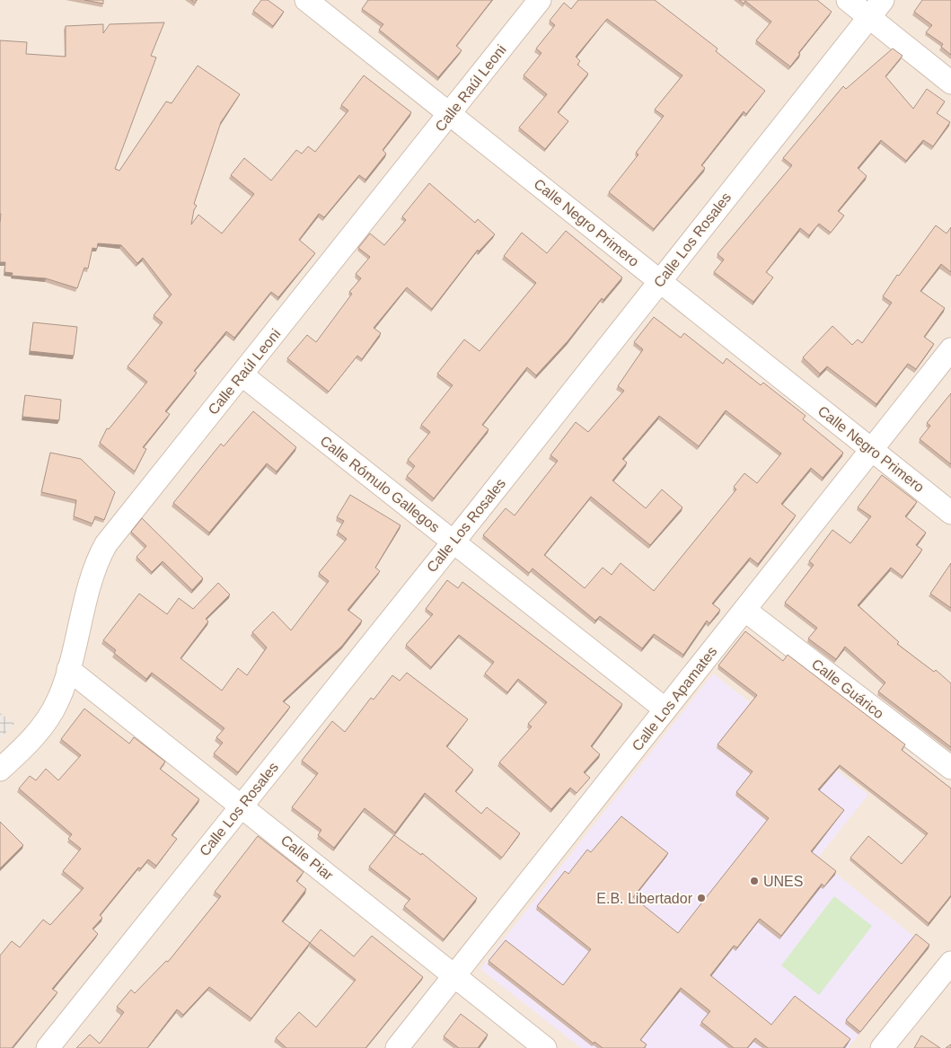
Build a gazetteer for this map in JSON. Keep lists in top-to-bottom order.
{
  "streets": {
    "street": [
      "Calle Raúl Leoni",
      "Calle Negro Primero",
      "Calle Los Rosales",
      "Calle Rómulo Gallegos",
      "Calle Guárico",
      "Calle Los Apamates",
      "Calle Piar"
    ]
  },
  "crossings": [
    ["Calle Raúl Leoni", "Calle Negro Primero"],
    ["Calle Raúl Leoni", "Calle Rómulo Gallegos"],
    ["Calle Raúl Leoni", "Calle Piar"],
    ["Calle Negro Primero", "Calle Los Rosales"],
    ["Calle Negro Primero", "Calle Los Apamates"],
    ["Calle Los Rosales", "Calle Rómulo Gallegos"],
    ["Calle Los Rosales", "Calle Piar"],
    ["Calle Rómulo Gallegos", "Calle Los Apamates"],
    ["Calle Guárico", "Calle Los Apamates"],
    ["Calle Los Apamates", "Calle Piar"]
  ],
  "places": ["UNES", "E.B. Libertador"]
}
